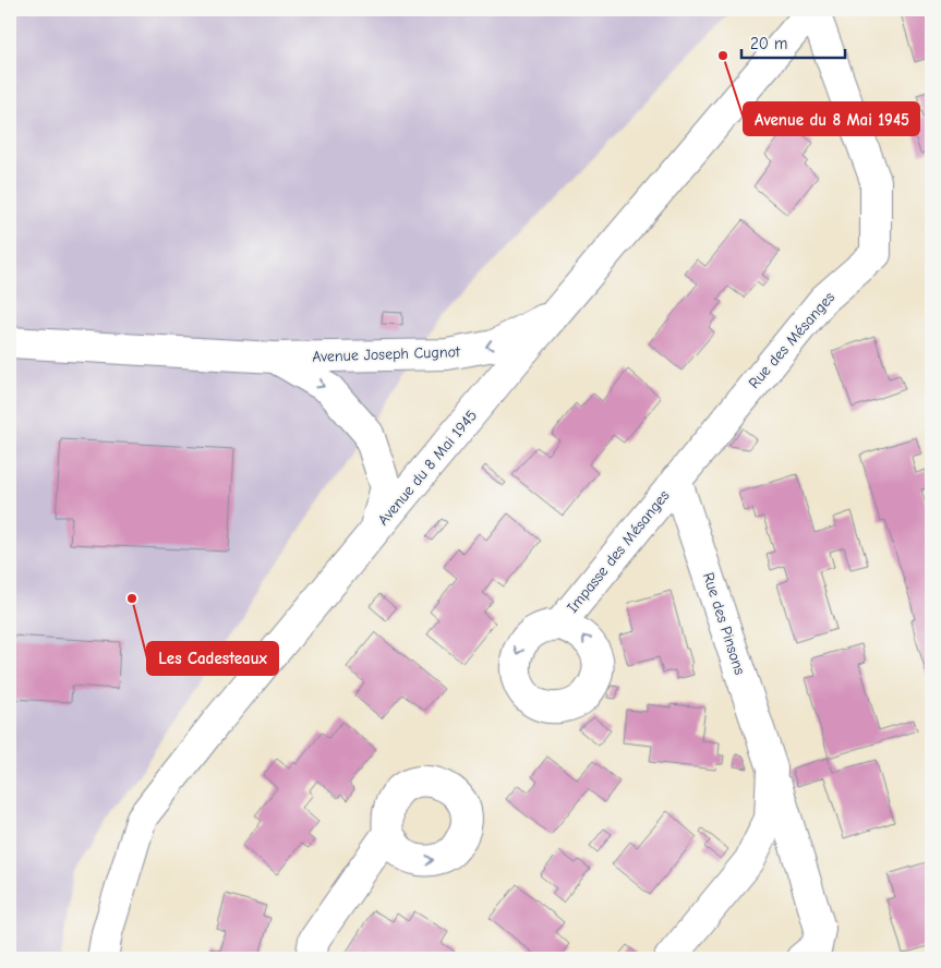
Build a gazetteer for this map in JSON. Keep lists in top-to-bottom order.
{
  "streets": {
    "street": [
      "Rue des Mésanges",
      "Avenue Joseph Cugnot",
      "Avenue du 8 Mai 1945",
      "Impasse des Mésanges",
      "Rue des Pinsons"
    ]
  },
  "crossings": [
    ["Rue des Mésanges", "Avenue du 8 Mai 1945"],
    ["Rue des Mésanges", "Impasse des Mésanges"],
    ["Rue des Mésanges", "Rue des Pinsons"],
    ["Avenue Joseph Cugnot", "Avenue du 8 Mai 1945"],
    ["Impasse des Mésanges", "Rue des Pinsons"]
  ],
  "places": ["Avenue du 8 Mai 1945", "Les Cadesteaux"],
  "scale_bar": "20 m"
}
